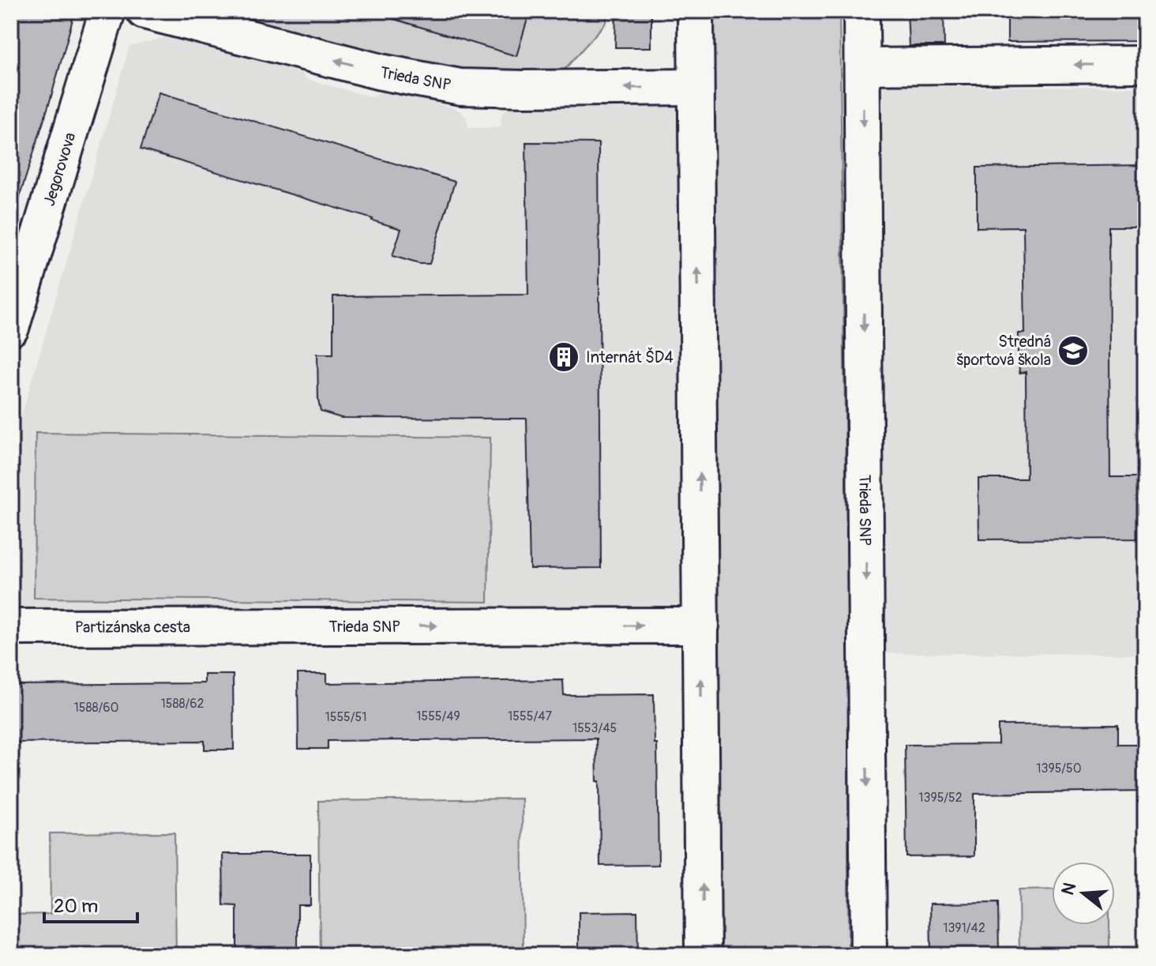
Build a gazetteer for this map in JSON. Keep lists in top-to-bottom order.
{
  "streets": {
    "street": ["Trieda SNP", "Jegorovova", "Partizánska cesta"]
  },
  "crossings": [
    ["Trieda SNP", "Partizánska cesta"]
  ],
  "places": {
    "school or university": ["Stredná športová škola"],
    "building": ["Internát ŠD4"]
  },
  "house_numbers": [
    "1588/62",
    "1588/60",
    "1555/49",
    "1555/47",
    "1555/51",
    "1553/45",
    "1395/50",
    "1395/52",
    "1391/42"
  ],
  "scale_bar": "20 m",
  "north": "left"
}
